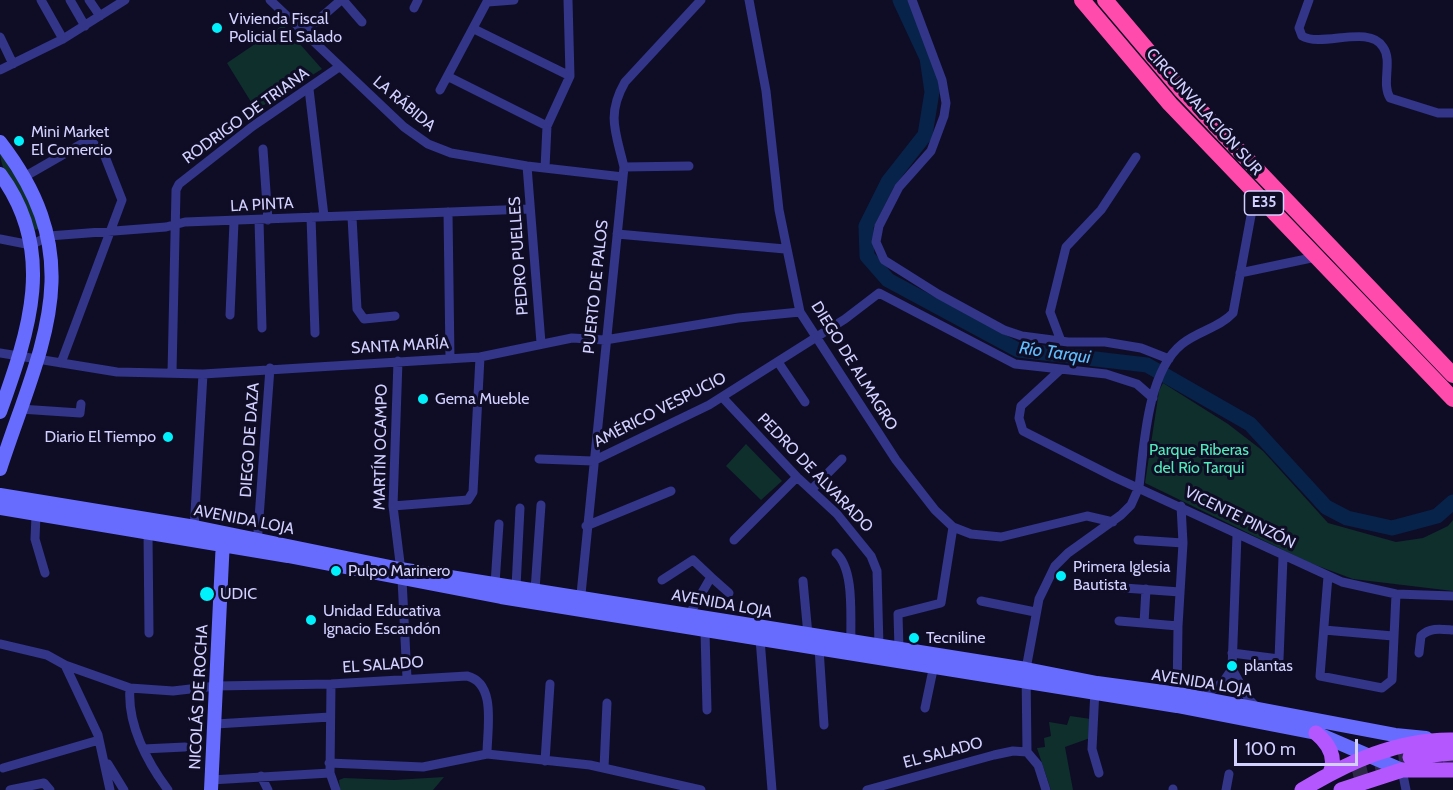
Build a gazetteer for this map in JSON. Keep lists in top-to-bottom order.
{
  "streets": {
    "highway": ["CIRCUNVALACIÓN SUR", "E35"],
    "main road": ["AVENIDA LOJA", "NICOLÁS DE ROCHA"],
    "street": [
      "LA RÁBIDA",
      "RODRIGO DE TRIANA",
      "LA PINTA",
      "PEDRO PUELLES",
      "PUERTO DE PALOS",
      "SANTA MARÍA",
      "DIEGO DE ALMAGRO",
      "AMÉRICO VESPUCIO",
      "DIEGO DE DAZA",
      "MARTÍN OCAMPO",
      "PEDRO DE ALVARADO",
      "VICENTE PINZÓN",
      "EL SALADO"
    ]
  },
  "crossings": [
    ["LA RÁBIDA", "RODRIGO DE TRIANA"],
    ["LA RÁBIDA", "PEDRO PUELLES"],
    ["LA RÁBIDA", "PUERTO DE PALOS"],
    ["RODRIGO DE TRIANA", "LA PINTA"],
    ["RODRIGO DE TRIANA", "SANTA MARÍA"],
    ["LA PINTA", "PEDRO PUELLES"],
    ["PEDRO PUELLES", "SANTA MARÍA"],
    ["PUERTO DE PALOS", "SANTA MARÍA"],
    ["PUERTO DE PALOS", "AMÉRICO VESPUCIO"],
    ["PUERTO DE PALOS", "AVENIDA LOJA"],
    ["SANTA MARÍA", "DIEGO DE ALMAGRO"],
    ["SANTA MARÍA", "DIEGO DE DAZA"],
    ["SANTA MARÍA", "MARTÍN OCAMPO"],
    ["DIEGO DE ALMAGRO", "AMÉRICO VESPUCIO"],
    ["AMÉRICO VESPUCIO", "PEDRO DE ALVARADO"],
    ["AMÉRICO VESPUCIO", "VICENTE PINZÓN"],
    ["DIEGO DE DAZA", "AVENIDA LOJA"],
    ["MARTÍN OCAMPO", "AVENIDA LOJA"],
    ["MARTÍN OCAMPO", "EL SALADO"],
    ["PEDRO DE ALVARADO", "AVENIDA LOJA"],
    ["AVENIDA LOJA", "NICOLÁS DE ROCHA"],
    ["EL SALADO", "NICOLÁS DE ROCHA"]
  ],
  "water": ["Río Tarqui"],
  "parks": ["Parque Riberas del Río Tarqui"],
  "places": [
    "Vivienda Fiscal Policial El Salado",
    "Mini Market El Comercio",
    "Gema Mueble",
    "Diario El Tiempo",
    "Pulpo Marinero",
    "Primera Iglesia Bautista",
    "UDIC",
    "Unidad Educativa Ignacio Escandón",
    "Tecniline",
    "plantas"
  ],
  "scale_bar": "100 m"
}
